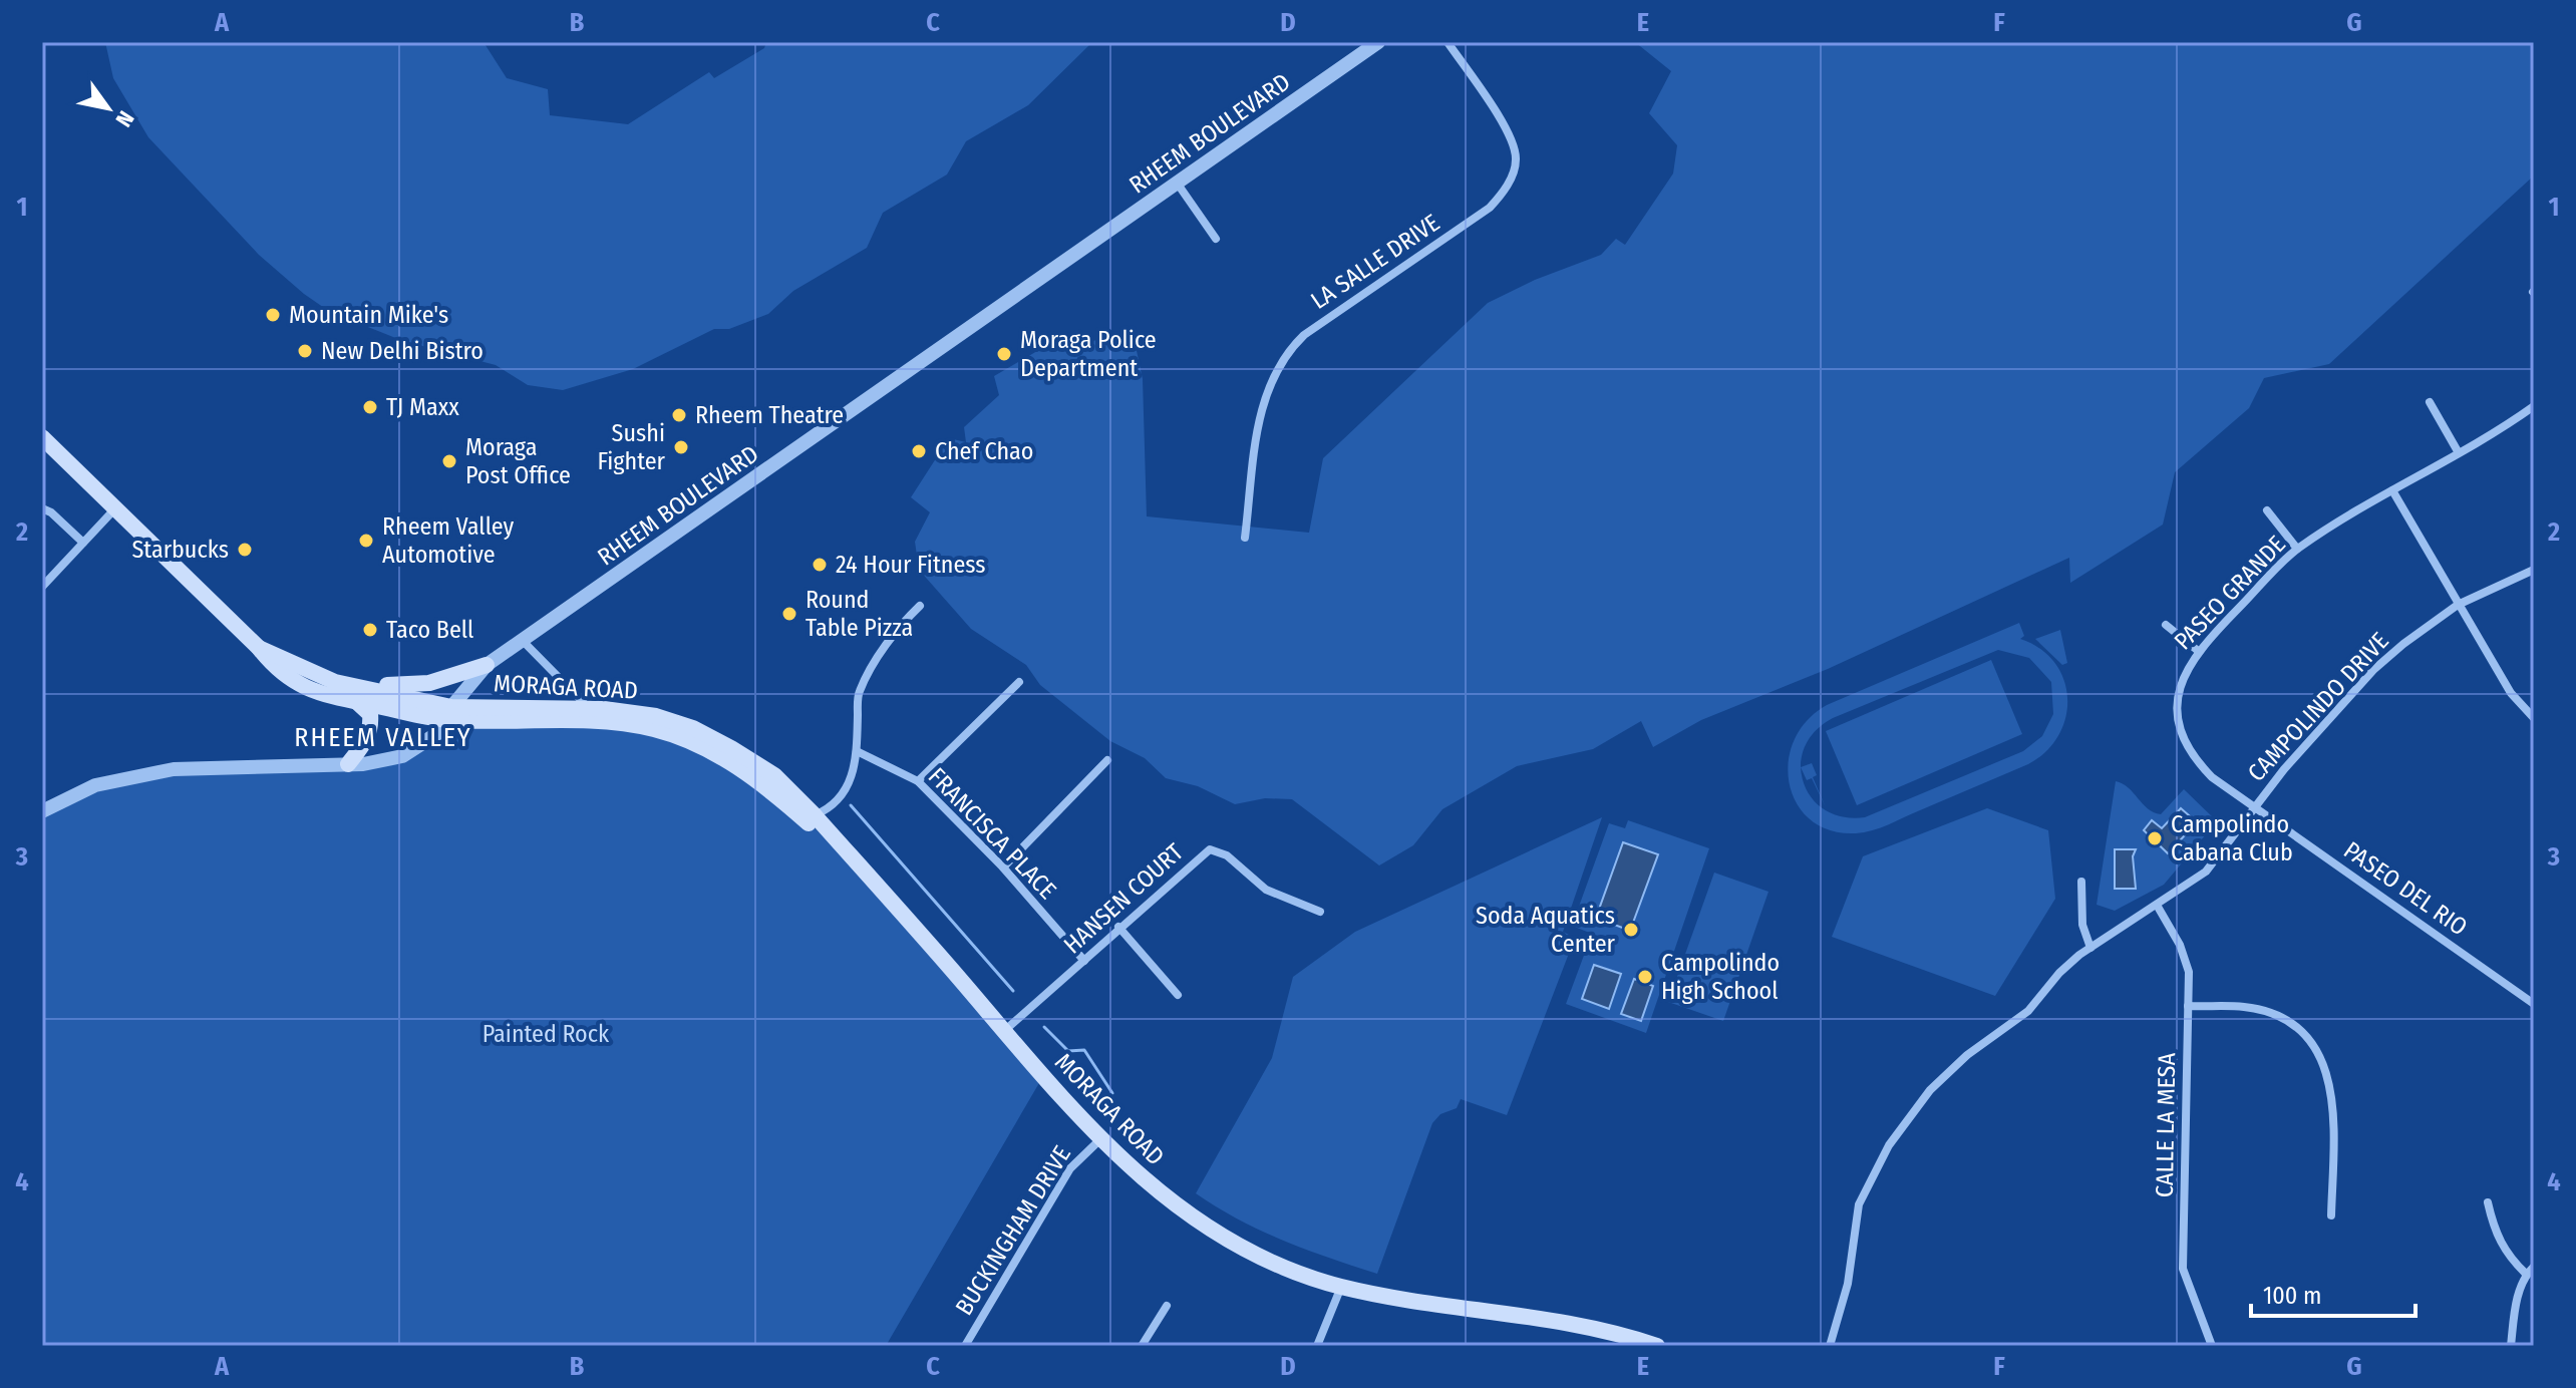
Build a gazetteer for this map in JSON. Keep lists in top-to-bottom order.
{
  "streets": {
    "main road": ["MORAGA ROAD"],
    "street": [
      "RHEEM BOULEVARD",
      "LA SALLE DRIVE",
      "PASEO GRANDE",
      "CAMPOLINDO DRIVE",
      "FRANCISCA PLACE",
      "PASEO DEL RIO",
      "HANSEN COURT",
      "CALLE LA MESA",
      "BUCKINGHAM DRIVE"
    ]
  },
  "crossings": [
    ["RHEEM BOULEVARD", "MORAGA ROAD"],
    ["PASEO GRANDE", "CAMPOLINDO DRIVE"],
    ["PASEO GRANDE", "PASEO DEL RIO"],
    ["MORAGA ROAD", "HANSEN COURT"],
    ["MORAGA ROAD", "BUCKINGHAM DRIVE"],
    ["CAMPOLINDO DRIVE", "PASEO DEL RIO"],
    ["CAMPOLINDO DRIVE", "CALLE LA MESA"],
    ["FRANCISCA PLACE", "HANSEN COURT"]
  ],
  "districts": ["RHEEM VALLEY"],
  "parks": ["Painted Rock"],
  "places": [
    "Mountain Mike's",
    "New Delhi Bistro",
    "Moraga Police Department",
    "TJ Maxx",
    "Rheem Theatre",
    "Sushi Fighter",
    "Chef Chao",
    "Moraga Post Office",
    "Rheem Valley Automotive",
    "Starbucks",
    "24 Hour Fitness",
    "Round Table Pizza",
    "Taco Bell",
    "Campolindo Cabana Club",
    "Soda Aquatics Center",
    "Campolindo High School"
  ],
  "scale_bar": "100 m",
  "north": "bottom right",
  "grid": {
    "columns": [
      "A",
      "B",
      "C",
      "D",
      "E",
      "F",
      "G"
    ],
    "rows": [
      "1",
      "2",
      "3",
      "4"
    ]
  }
}
